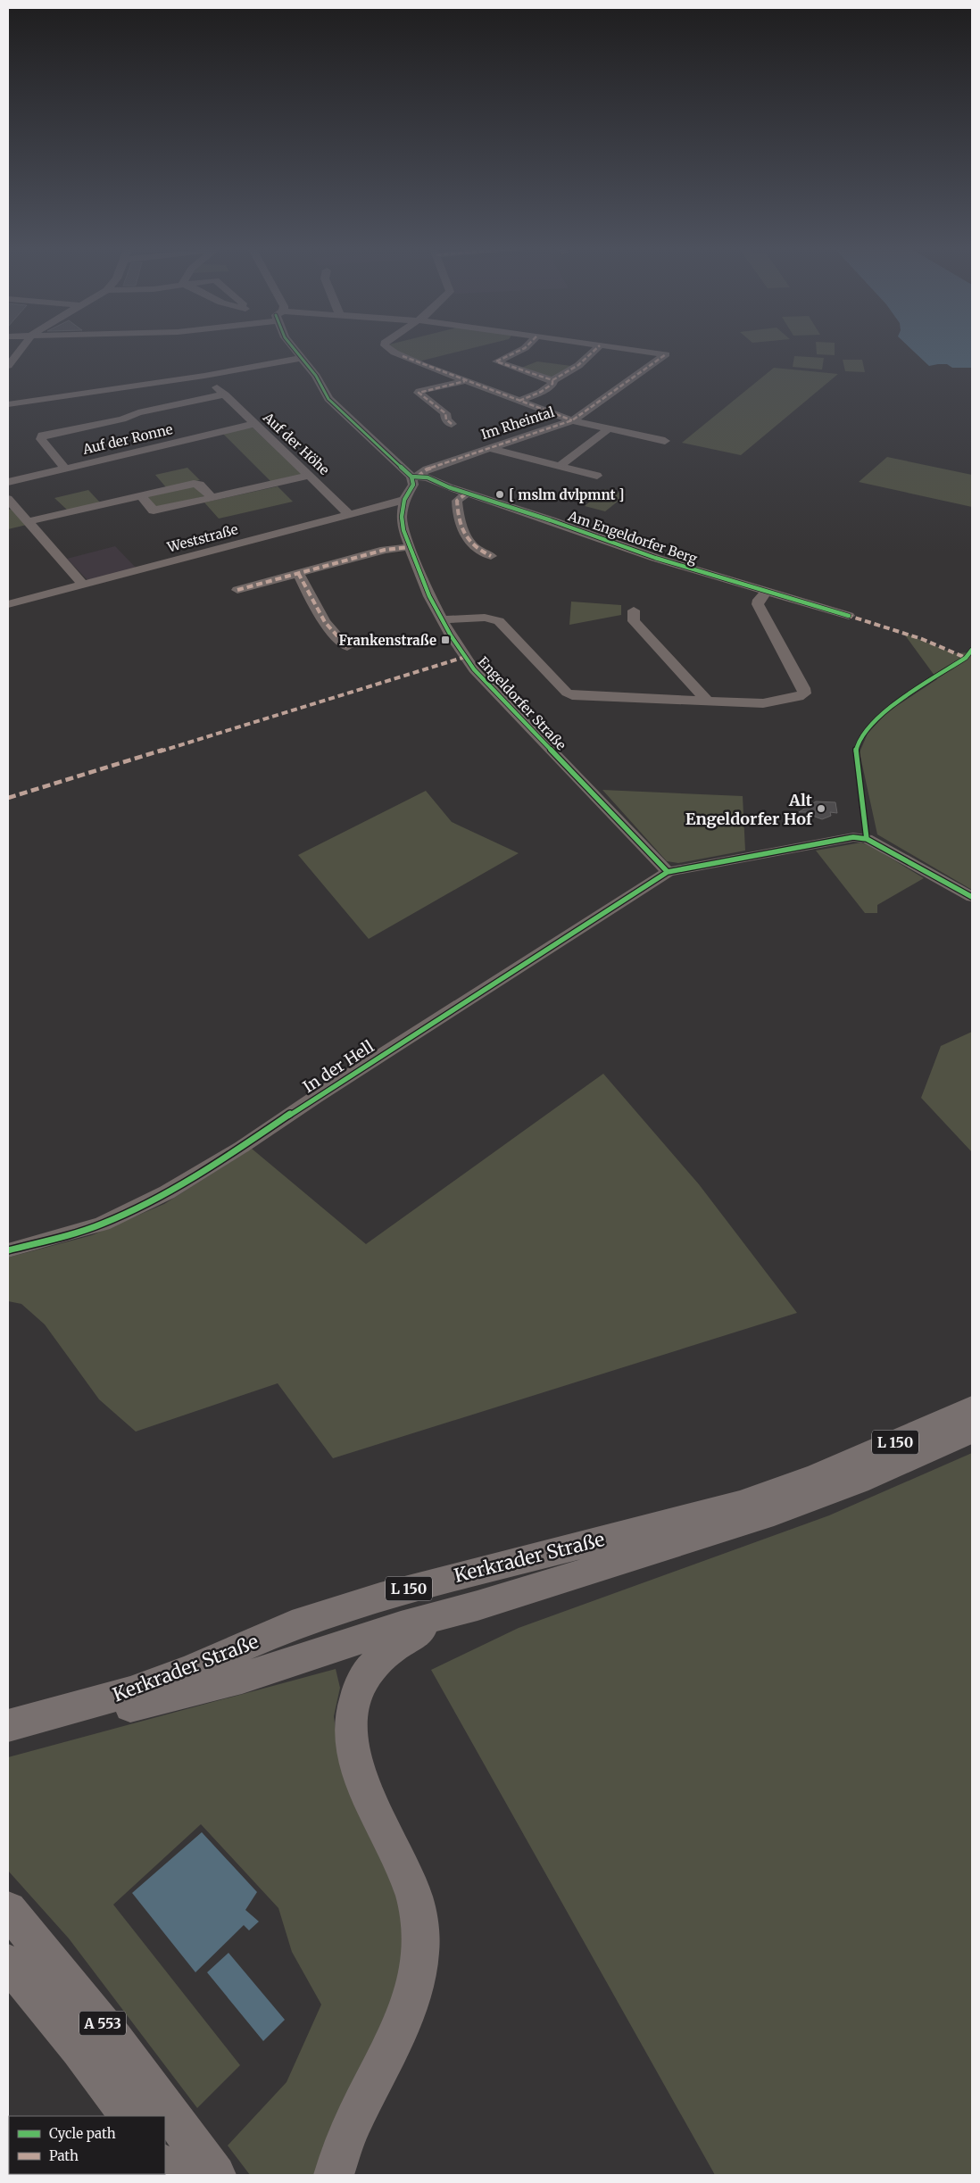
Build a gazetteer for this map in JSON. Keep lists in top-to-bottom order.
{
  "streets": {
    "highway": ["L 150", "Kerkrader Straße", "A 553"],
    "street": [
      "Im Rheintal",
      "Auf der Ronne",
      "Auf der Höhe",
      "Am Engeldorfer Berg",
      "Weststraße",
      "Engeldorfer Straße",
      "In der Hell"
    ]
  },
  "crossings": [
    ["Im Rheintal", "Am Engeldorfer Berg"],
    ["Im Rheintal", "Engeldorfer Straße"],
    ["Auf der Ronne", "Auf der Höhe"],
    ["Auf der Höhe", "Weststraße"],
    ["Am Engeldorfer Berg", "Engeldorfer Straße"],
    ["Weststraße", "Engeldorfer Straße"],
    ["Engeldorfer Straße", "In der Hell"]
  ],
  "places": {
    "other": ["[ mslm dvlpmnt ]", "Alt Engeldorfer Hof"],
    "transit": ["Frankenstraße"]
  },
  "legend": ["Cycle path", "Path"]
}
